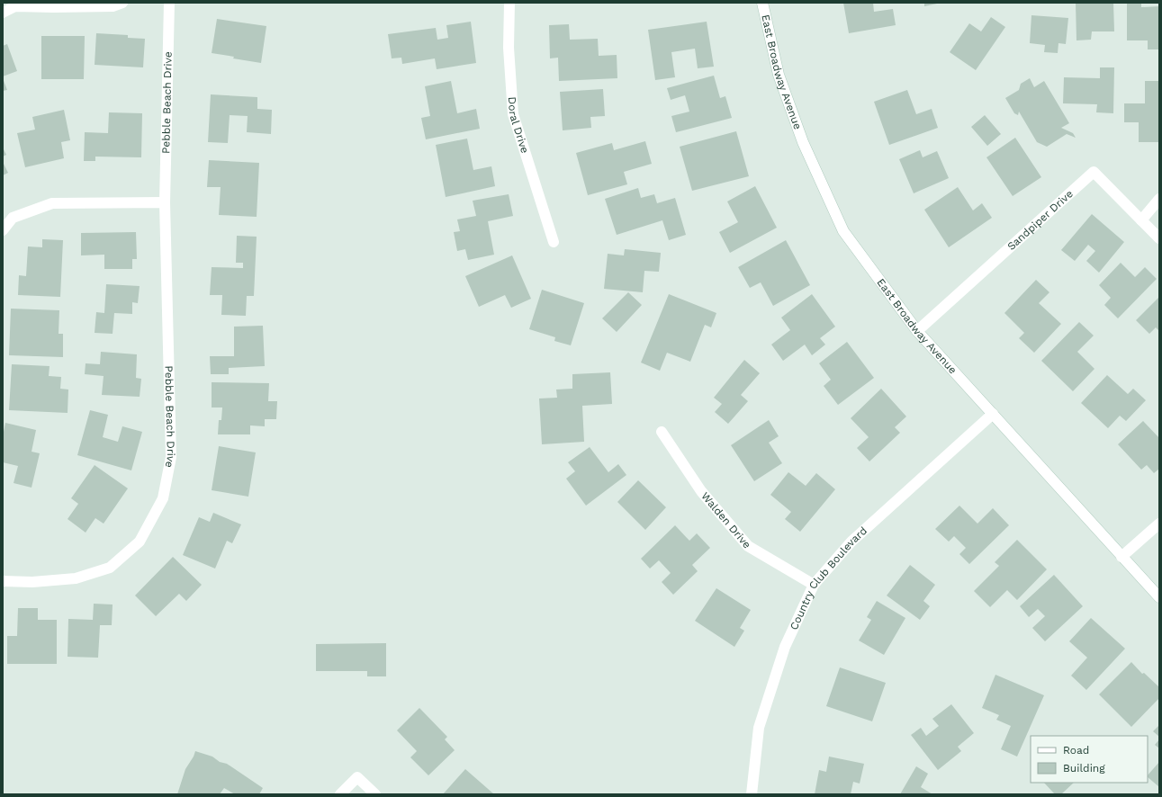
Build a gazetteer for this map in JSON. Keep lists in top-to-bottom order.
{
  "streets": {
    "street": [
      "East Broadway Avenue",
      "Pebble Beach Drive",
      "Doral Drive",
      "Sandpiper Drive",
      "Walden Drive",
      "Country Club Boulevard"
    ]
  },
  "crossings": [
    ["East Broadway Avenue", "Sandpiper Drive"],
    ["East Broadway Avenue", "Country Club Boulevard"],
    ["Walden Drive", "Country Club Boulevard"]
  ],
  "legend": ["Road", "Building"]
}
